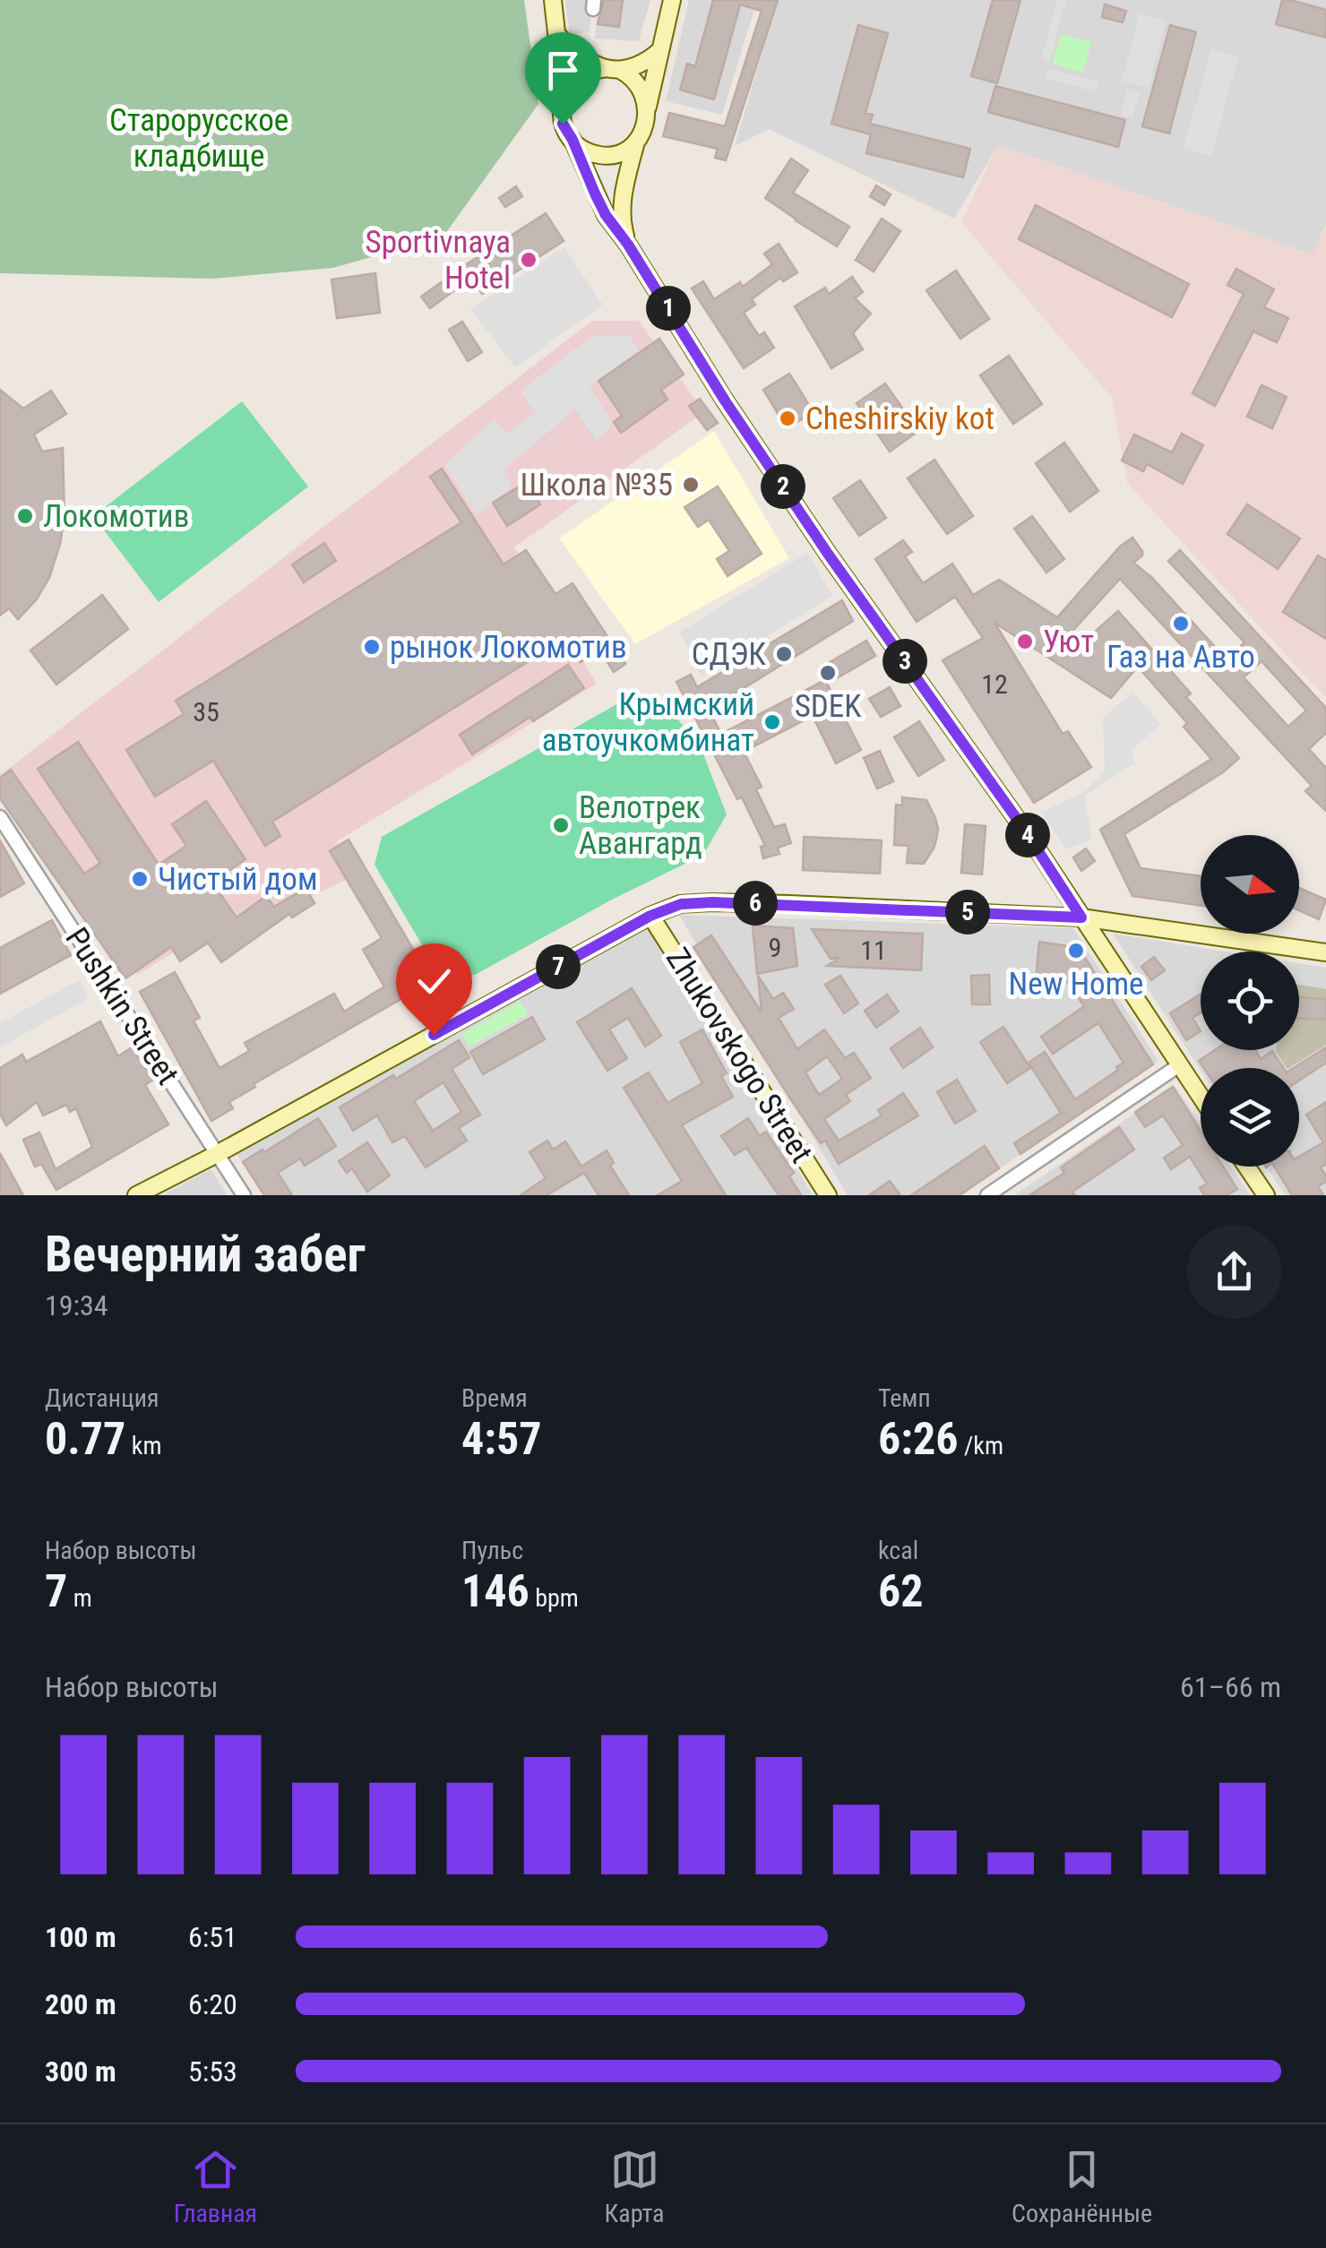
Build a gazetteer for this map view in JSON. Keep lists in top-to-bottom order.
{
  "streets": {
    "main road": ["Zhukovskogo Street"],
    "street": ["Pushkin Street"]
  },
  "parks": ["Старорусское кладбище"],
  "places": [
    "Sportivnaya Hotel",
    "Cheshirskiy kot",
    "Школа №35",
    "Локомотив",
    "Газ на Авто",
    "Уют",
    "рынок Локомотив",
    "СДЭК",
    "SDEK",
    "Крымский автоучкомбинат",
    "Велотрек Авангард",
    "Чистый дом",
    "New Home"
  ],
  "house_numbers": [
    "12",
    "35",
    "9",
    "11"
  ],
  "north": "right",
  "page": {
    "pins": [
      "1",
      "2",
      "3",
      "4",
      "6",
      "5",
      "7"
    ],
    "heading": ["Вечерний забег", "19:34"],
    "stats": [
      ["Дистанция", "0.77 km"],
      ["Время", "4:57"],
      ["Темп", "6:26 /km"],
      ["Набор высоты", "7 m"],
      ["Пульс", "146 bpm"],
      ["kcal", "62"]
    ],
    "chart": ["Набор высоты", "61–66 m"],
    "list": [
      {
        "name": "100 m",
        "note": "6:51"
      },
      {
        "name": "200 m",
        "note": "6:20"
      },
      {
        "name": "300 m",
        "note": "5:53"
      }
    ],
    "tabs": ["Главная", "Карта", "Сохранённые"]
  }
}
